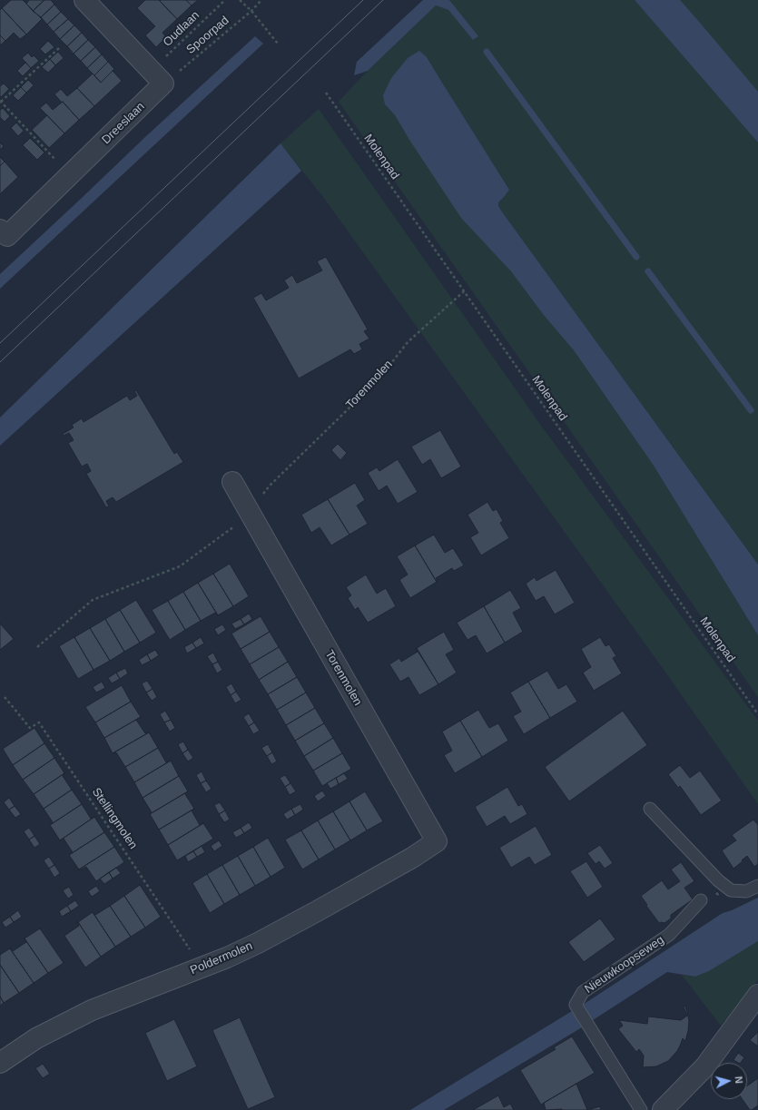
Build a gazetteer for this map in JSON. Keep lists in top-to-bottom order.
{
  "streets": {
    "street": ["Dreeslaan", "Torenmolen", "Poldermolen"],
    "lane": ["Nieuwkoopseweg"],
    "path": [
      "Oudlaan",
      "Spoorpad",
      "Molenpad",
      "Stellingmolen"
    ]
  },
  "crossings": [
    ["Oudlaan", "Spoorpad"],
    ["Oudlaan", "Dreeslaan"],
    ["Spoorpad", "Dreeslaan"],
    ["Molenpad", "Torenmolen"],
    ["Torenmolen", "Poldermolen"],
    ["Stellingmolen", "Poldermolen"]
  ],
  "north": "right"
}
